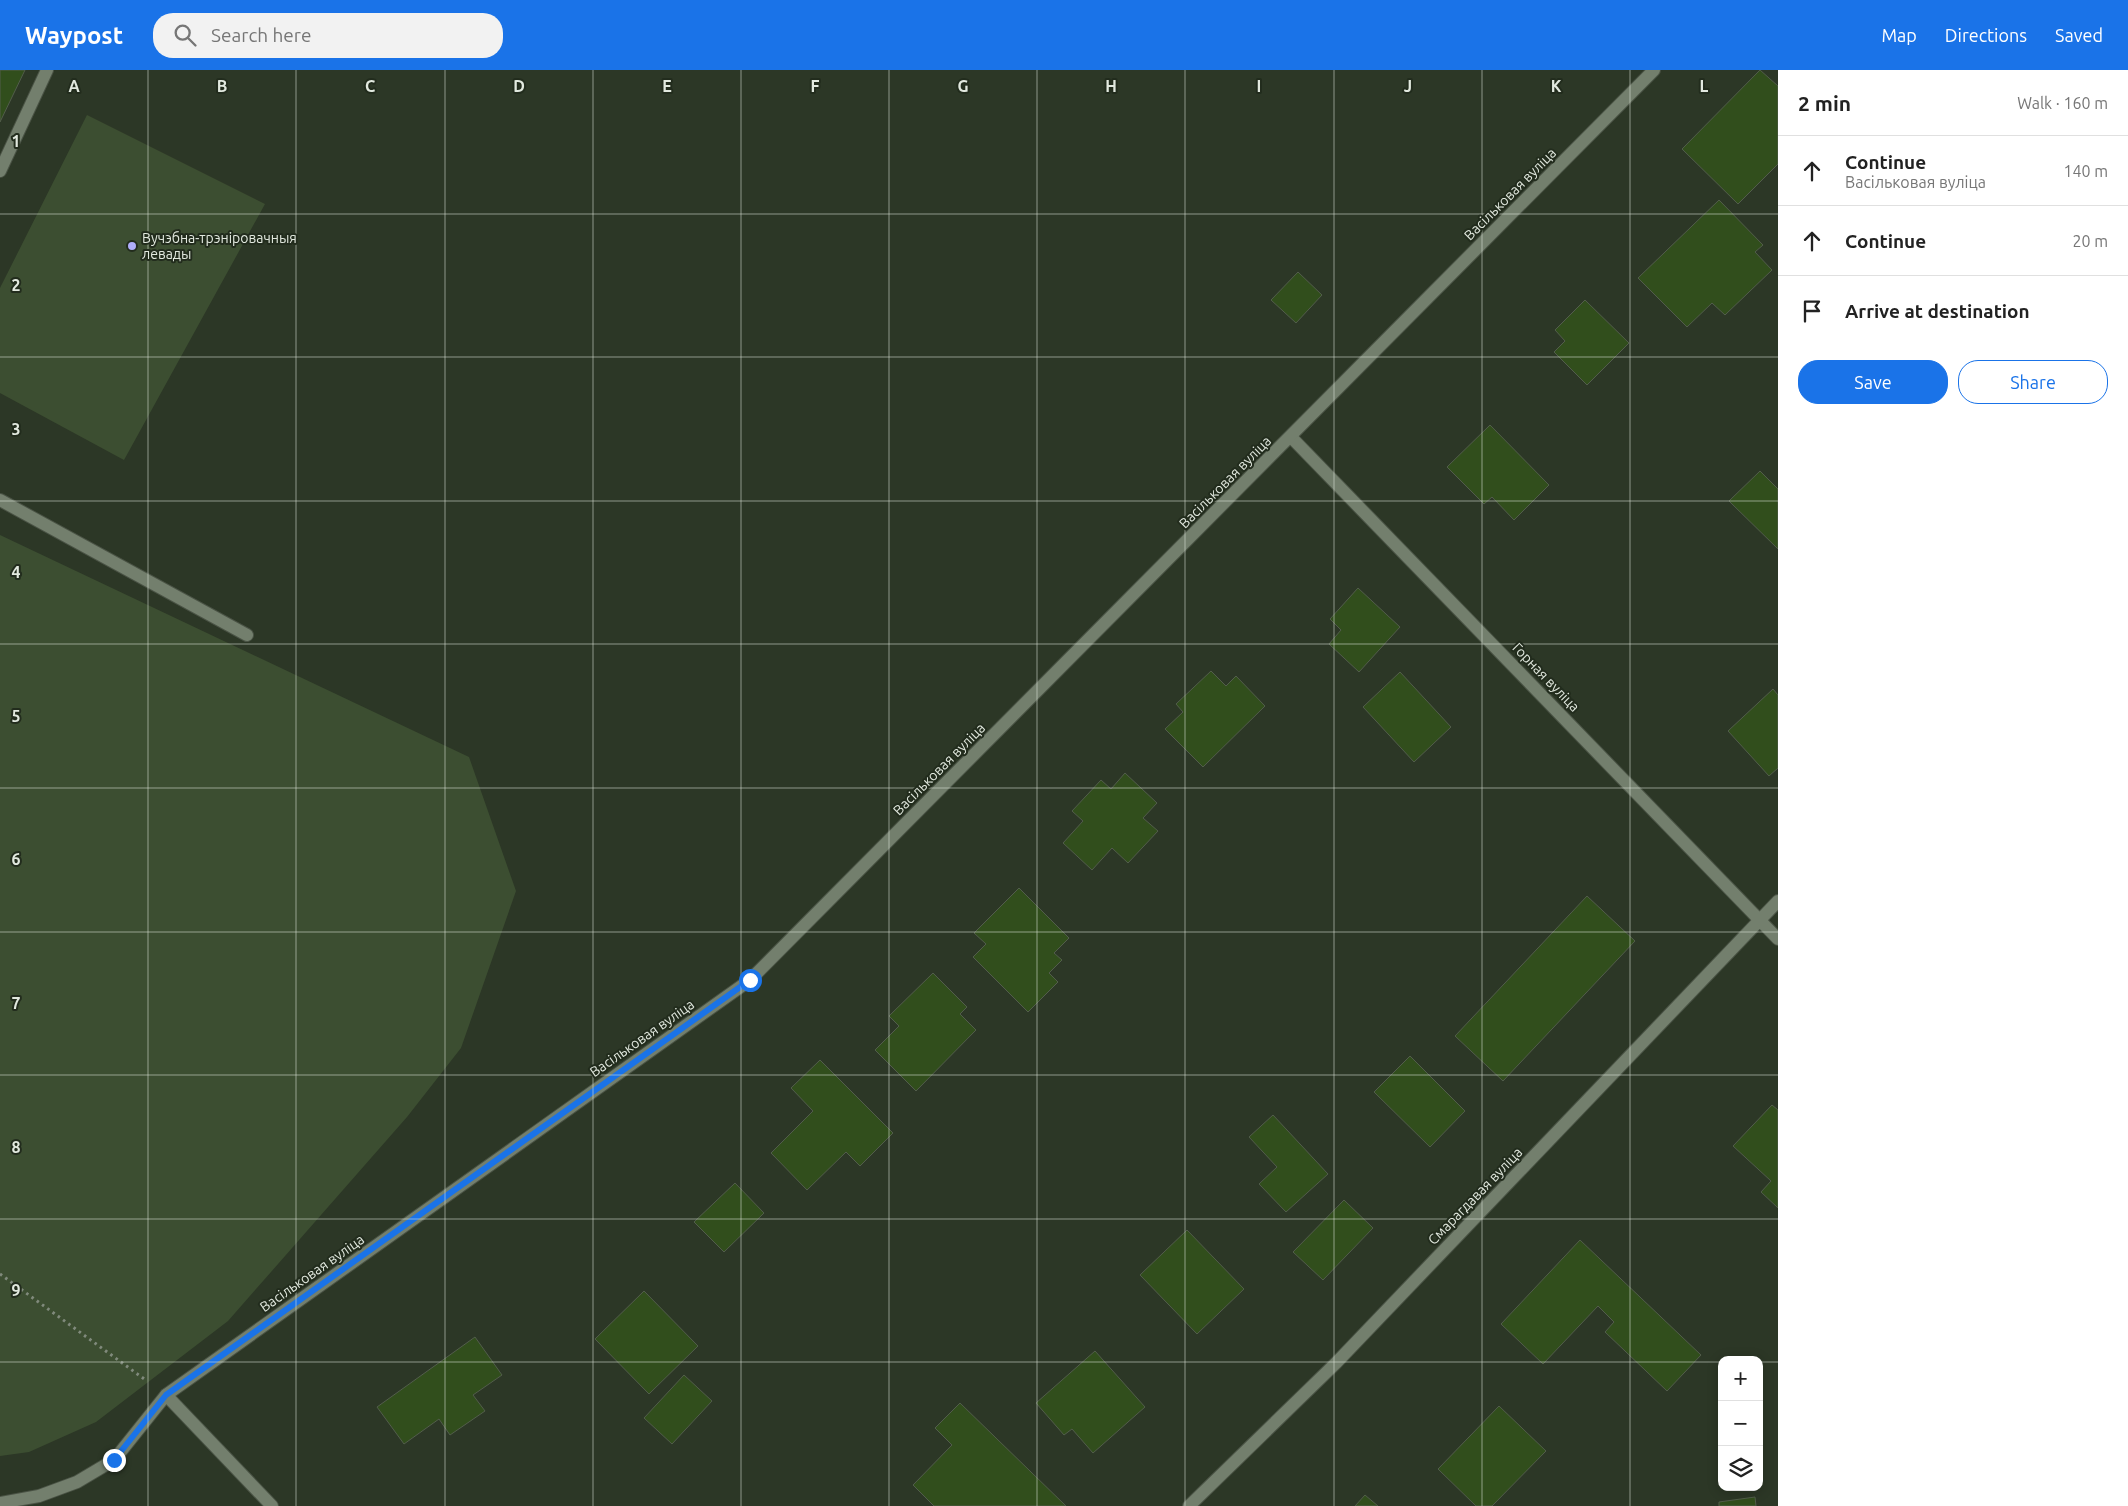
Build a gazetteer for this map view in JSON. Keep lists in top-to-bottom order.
{
  "streets": {
    "street": ["Васільковая вуліца", "Горная вуліца", "Смарагдавая вуліца"]
  },
  "crossings": [
    ["Васільковая вуліца", "Горная вуліца"],
    ["Горная вуліца", "Смарагдавая вуліца"]
  ],
  "places": ["Вучэбна-трэніровачныя левады"],
  "page": {
    "header": "Waypost",
    "search": "Search here",
    "nav": ["Map", "Directions", "Saved"],
    "heading": ["2 min", "Walk · 160 m"],
    "list": [
      ["Continue", "Васільковая вуліца", "140 m"],
      ["Continue", "20 m"],
      "Arrive at destination"
    ],
    "buttons": ["Save", "Share"],
    "map_buttons": ["+", "−"]
  },
  "grid": {
    "columns": [
      "A",
      "B",
      "C",
      "D",
      "E",
      "F",
      "G",
      "H",
      "I",
      "J",
      "K",
      "L"
    ],
    "rows": [
      "1",
      "2",
      "3",
      "4",
      "5",
      "6",
      "7",
      "8",
      "9"
    ]
  }
}
